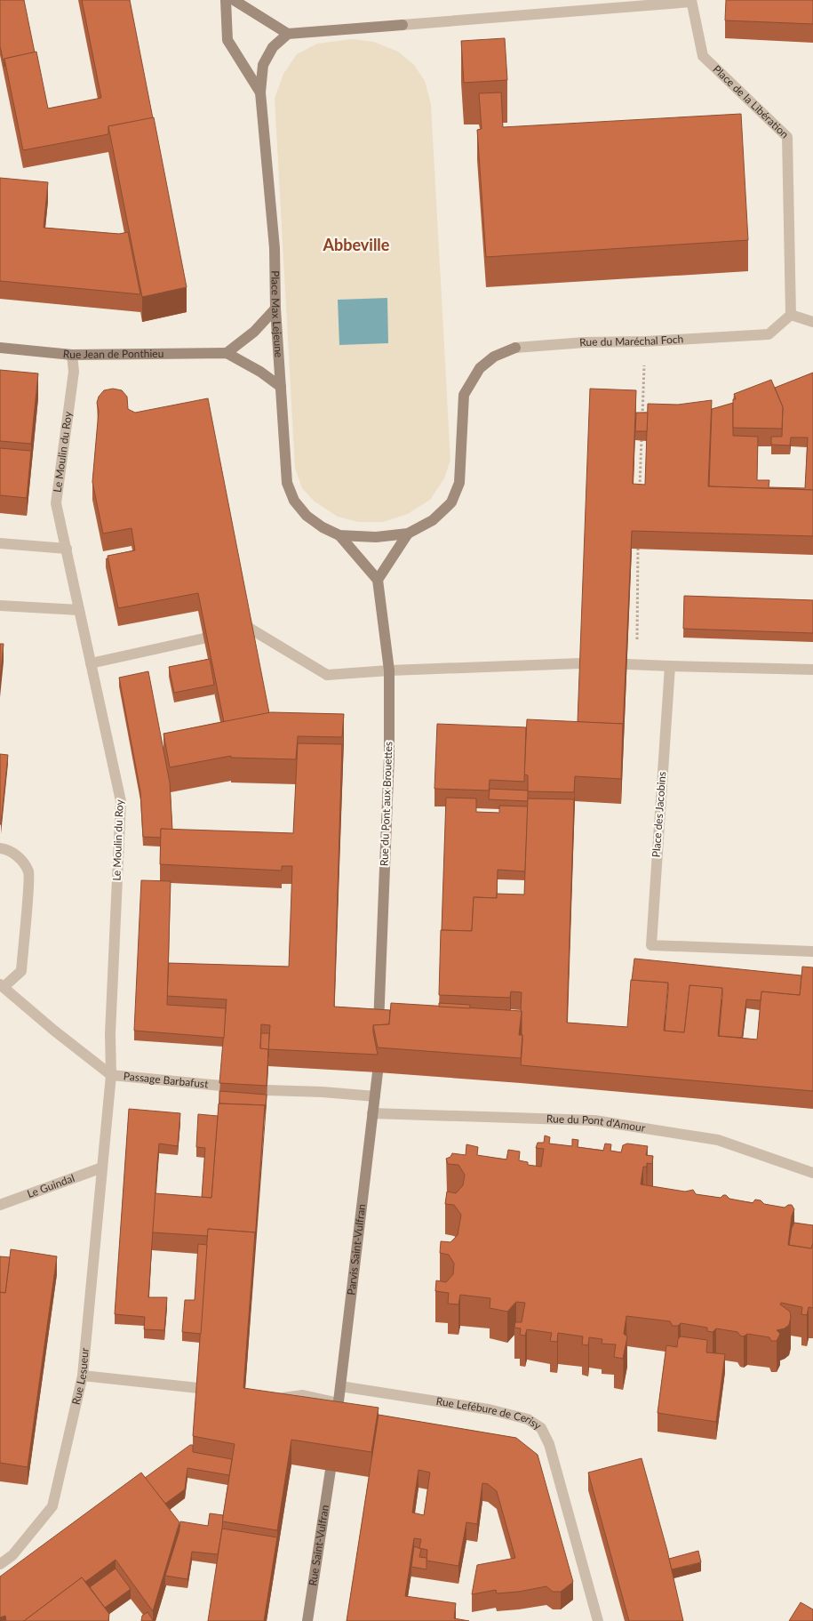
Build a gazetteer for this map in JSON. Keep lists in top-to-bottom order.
{
  "streets": {
    "street": [
      "Place de la Libération",
      "Place Max Lejeune",
      "Rue du Maréchal Foch",
      "Rue Jean de Ponthieu",
      "Le Moulin du Roy",
      "Rue du Pont aux Brouettes",
      "Place des Jacobins",
      "Passage Barbafust",
      "Rue du Pont d'Amour",
      "Le Guindal",
      "Parvis Saint-Vulfran",
      "Rue Lesueur",
      "Rue Lefébure de Cerisy",
      "Rue Saint-Vulfran"
    ]
  },
  "crossings": [
    ["Place de la Libération", "Place Max Lejeune"],
    ["Place de la Libération", "Rue du Maréchal Foch"],
    ["Place Max Lejeune", "Rue du Maréchal Foch"],
    ["Rue Jean de Ponthieu", "Le Moulin du Roy"],
    ["Le Moulin du Roy", "Passage Barbafust"],
    ["Le Moulin du Roy", "Le Guindal"],
    ["Le Moulin du Roy", "Rue Lesueur"],
    ["Rue du Pont d'Amour", "Parvis Saint-Vulfran"],
    ["Le Guindal", "Rue Lesueur"],
    ["Parvis Saint-Vulfran", "Rue Lefébure de Cerisy"]
  ],
  "districts": ["Abbeville"]
}
